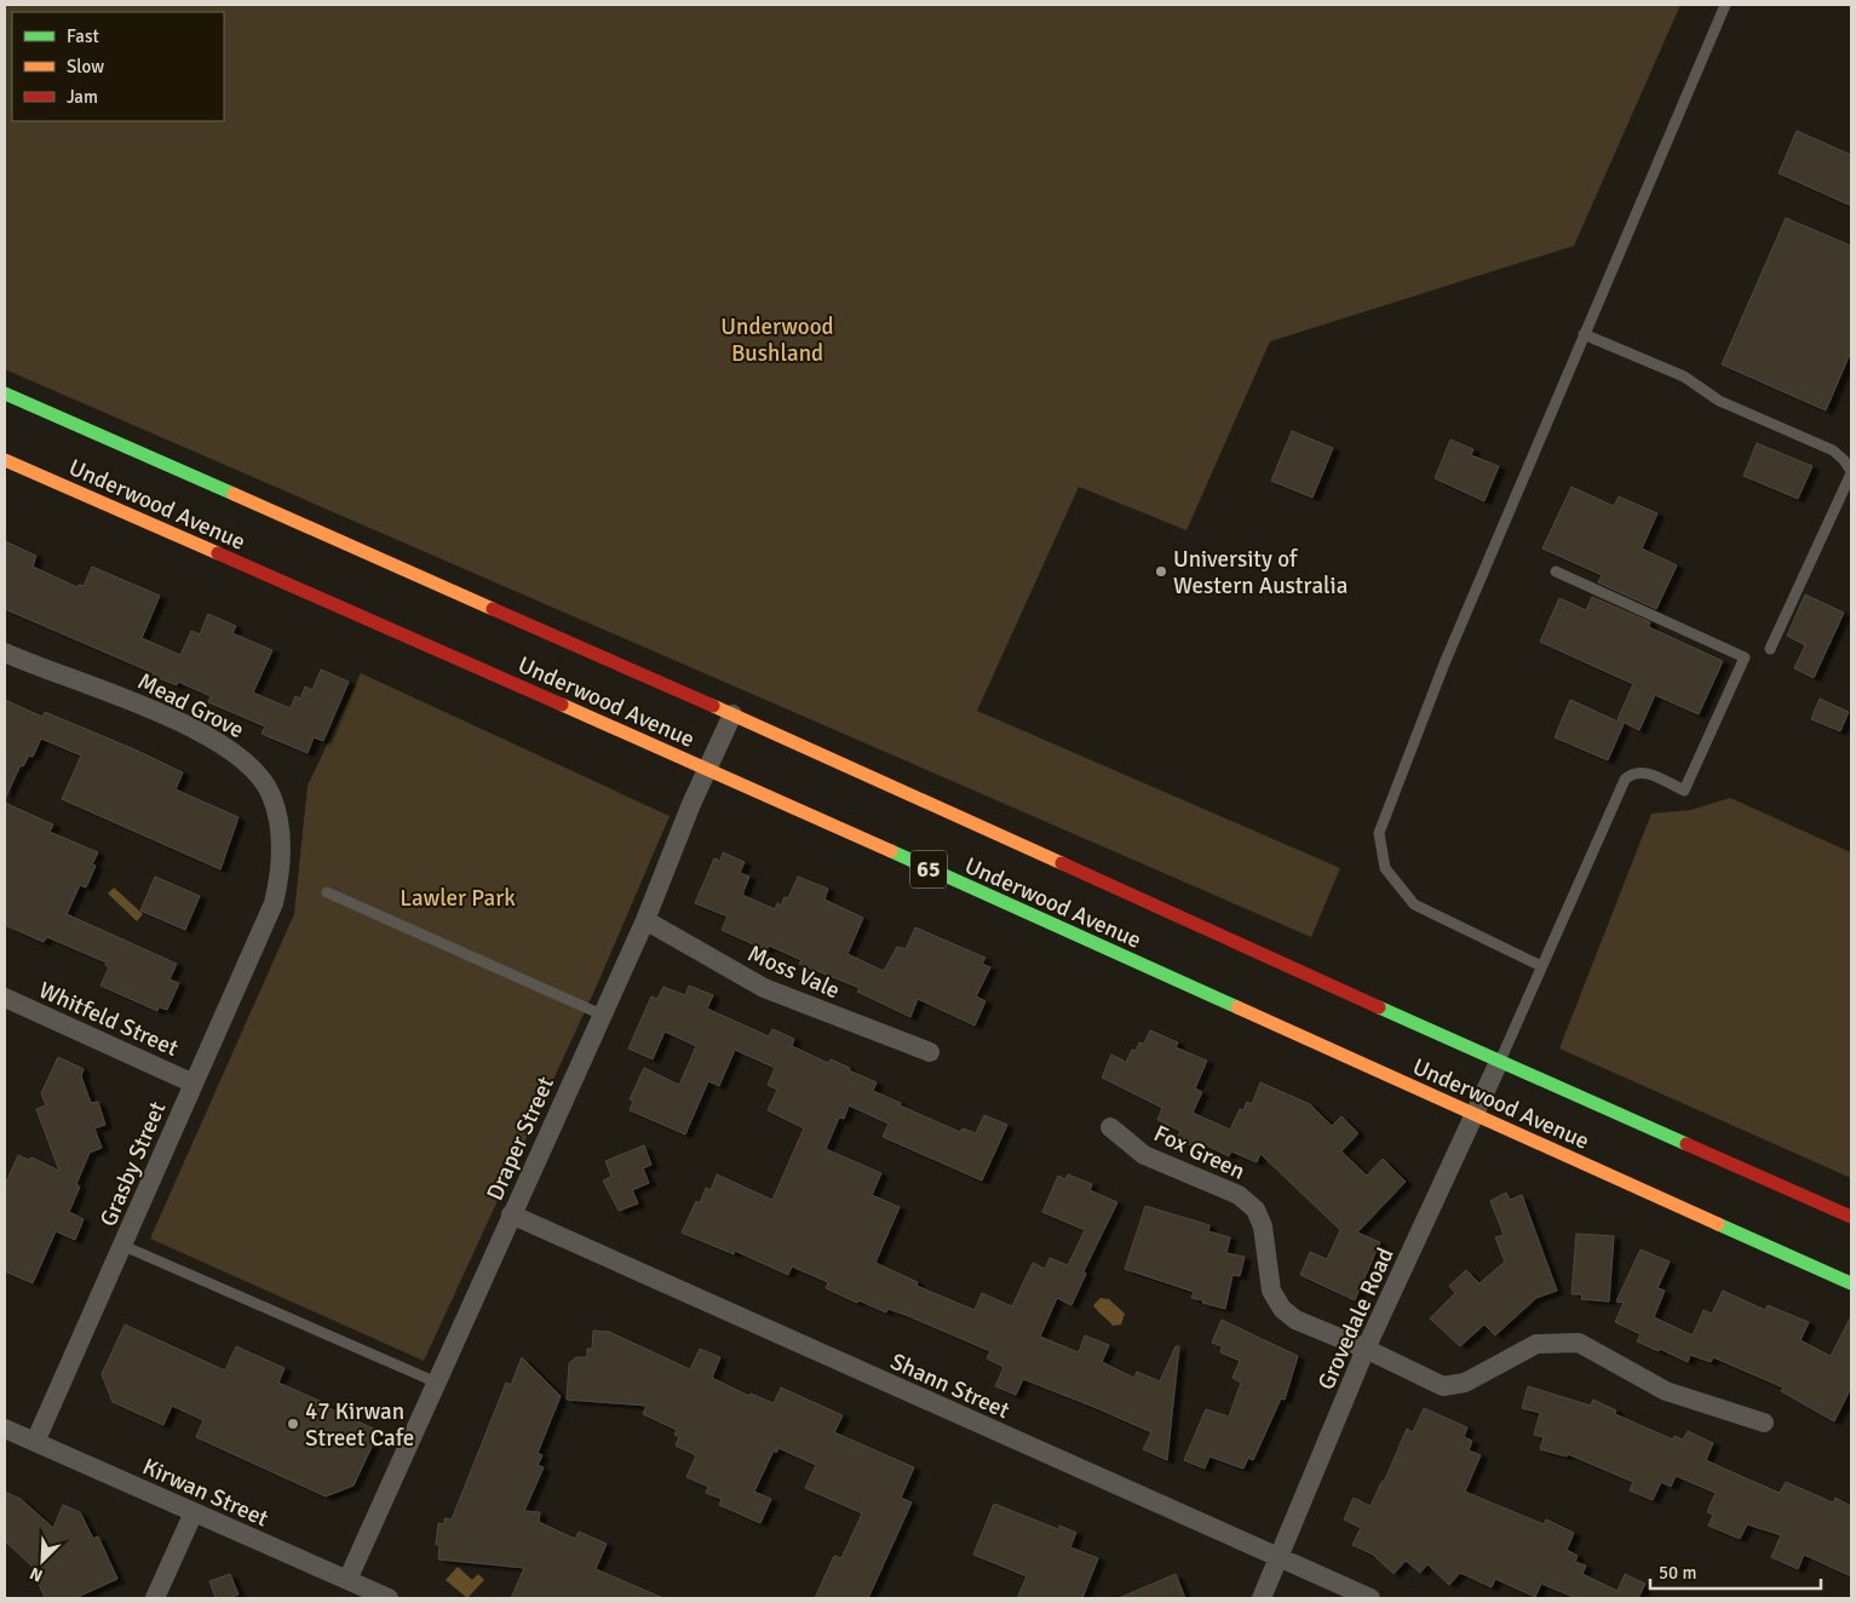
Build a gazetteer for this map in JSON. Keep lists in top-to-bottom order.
{
  "streets": {
    "main road": ["Underwood Avenue", "65"],
    "street": [
      "Mead Grove",
      "Moss Vale",
      "Whitfeld Street",
      "Draper Street",
      "Fox Green",
      "Grasby Street",
      "Grovedale Road",
      "Shann Street",
      "Kirwan Street"
    ]
  },
  "crossings": [
    ["Underwood Avenue", "Draper Street"],
    ["Underwood Avenue", "Grovedale Road"],
    ["Mead Grove", "Grasby Street"],
    ["Moss Vale", "Draper Street"],
    ["Whitfeld Street", "Grasby Street"],
    ["Draper Street", "Shann Street"],
    ["Draper Street", "Kirwan Street"],
    ["Fox Green", "Grovedale Road"],
    ["Grasby Street", "Kirwan Street"],
    ["Grovedale Road", "Shann Street"]
  ],
  "parks": ["Underwood Bushland", "Lawler Park"],
  "places": ["University of Western Australia", "47 Kirwan Street Cafe"],
  "legend": ["Fast", "Slow", "Jam"],
  "scale_bar": "50 m",
  "north": "bottom left"
}
